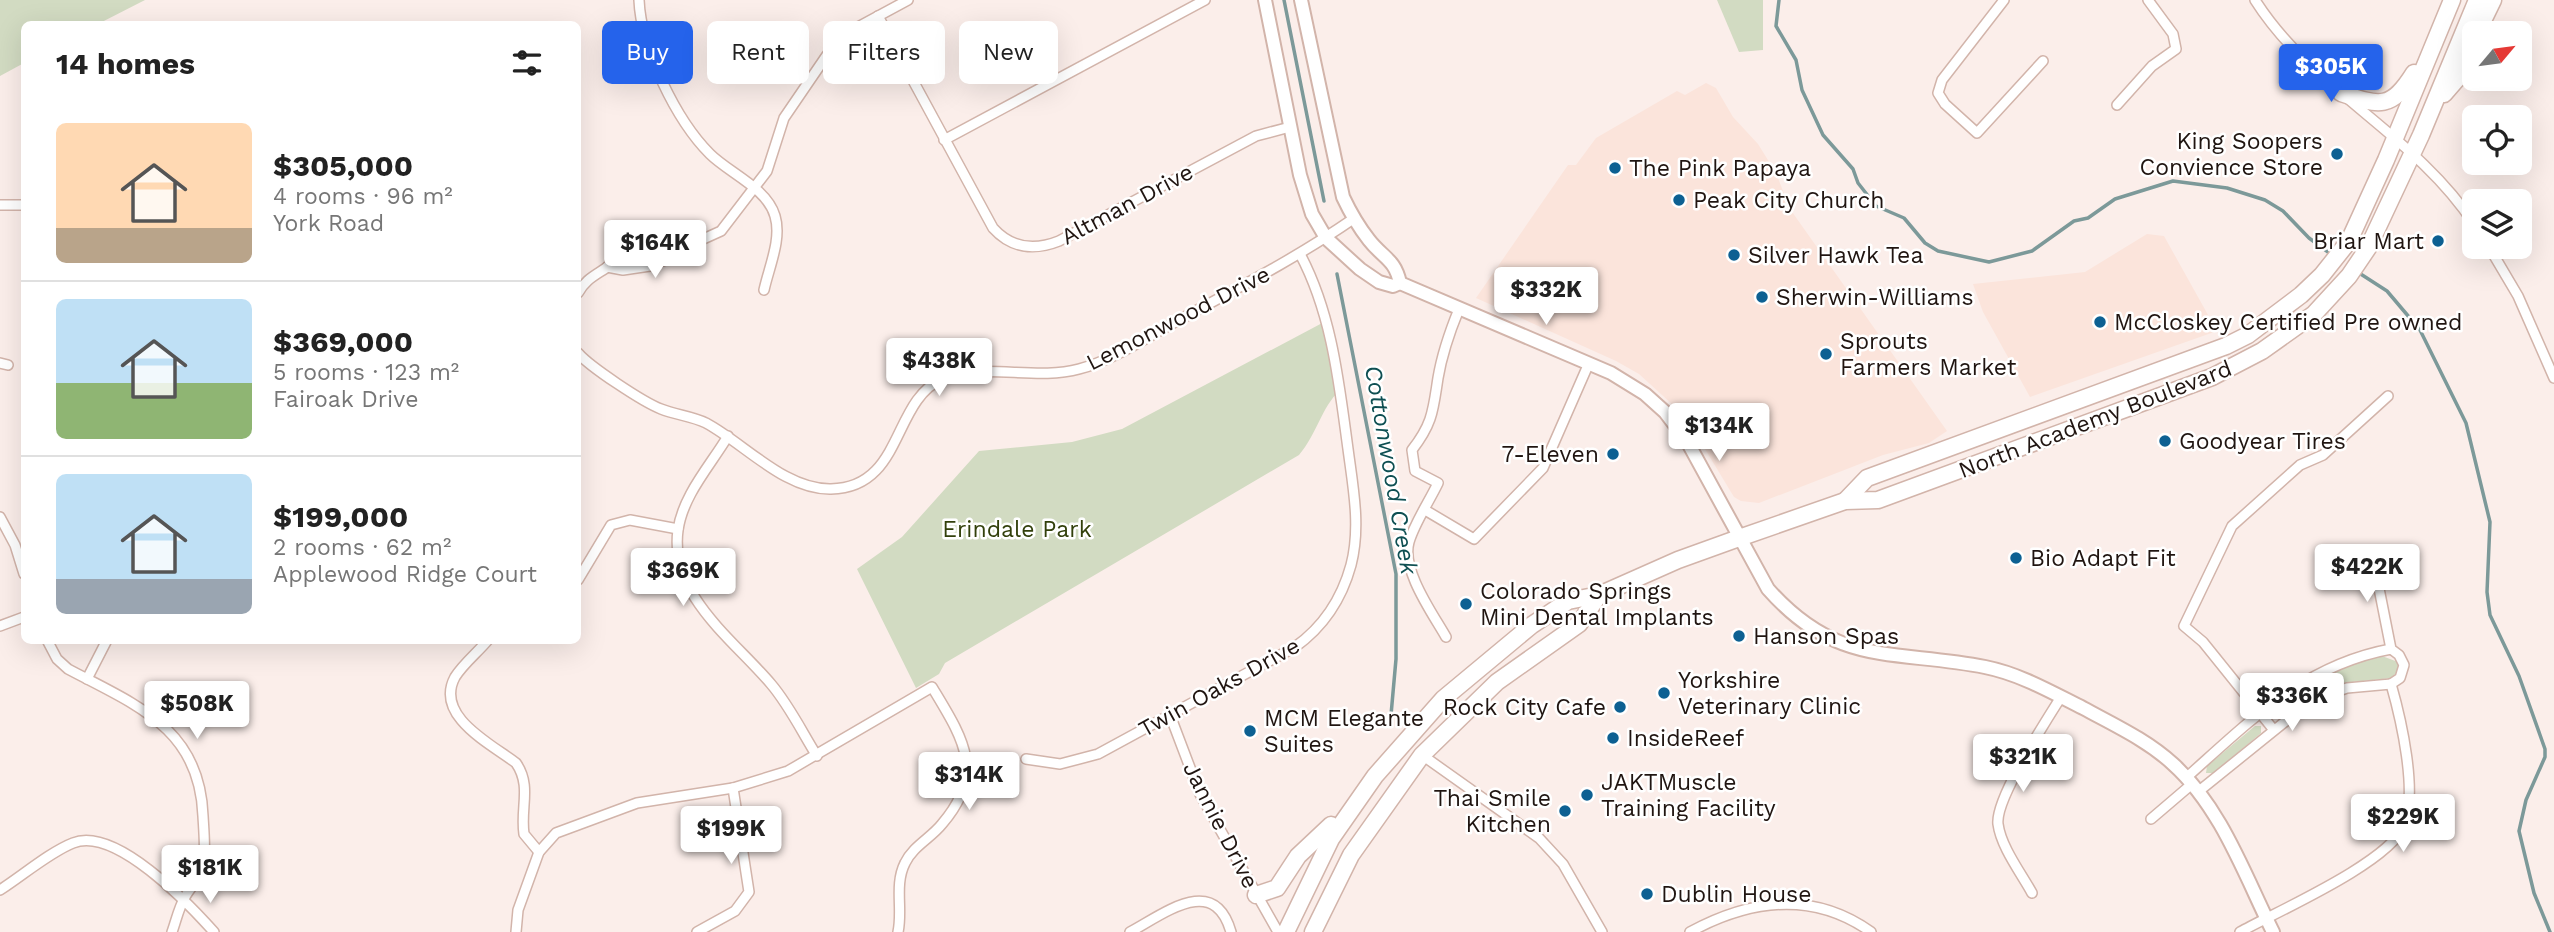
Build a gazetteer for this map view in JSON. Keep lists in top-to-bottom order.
{
  "streets": {
    "highway": ["North Academy Boulevard"],
    "street": [
      "Altman Drive",
      "Lemonwood Drive",
      "Twin Oaks Drive",
      "Jannie Drive"
    ]
  },
  "crossings": [
    ["Lemonwood Drive", "Twin Oaks Drive"],
    ["Twin Oaks Drive", "Jannie Drive"]
  ],
  "water": ["Cottonwood Creek"],
  "parks": ["Erindale Park"],
  "places": [
    "King Soopers Convience Store",
    "The Pink Papaya",
    "Peak City Church",
    "Briar Mart",
    "Silver Hawk Tea",
    "Sherwin-Williams",
    "McCloskey Certified Pre owned",
    "Sprouts Farmers Market",
    "Goodyear Tires",
    "7-Eleven",
    "Bio Adapt Fit",
    "Colorado Springs Mini Dental Implants",
    "Hanson Spas",
    "Yorkshire Veterinary Clinic",
    "Rock City Cafe",
    "MCM Elegante Suites",
    "InsideReef",
    "JAKTMuscle Training Facility",
    "Thai Smile Kitchen",
    "Dublin House"
  ],
  "north": "top right",
  "page": {
    "chip": [
      "Buy",
      "Rent",
      "Filters",
      "New"
    ],
    "heading": "14 homes",
    "price": [
      "$305K",
      "$164K",
      "$332K",
      "$438K",
      "$134K",
      "$422K",
      "$369K",
      "$336K",
      "$508K",
      "$321K",
      "$314K",
      "$229K",
      "$199K",
      "$181K"
    ],
    "list": [
      {
        "name": "$305,000",
        "note": "4 rooms · 96 m² · York Road"
      },
      {
        "name": "$369,000",
        "note": "5 rooms · 123 m² · Fairoak Drive"
      },
      {
        "name": "$199,000",
        "note": "2 rooms · 62 m² · Applewood Ridge Court"
      }
    ]
  }
}
